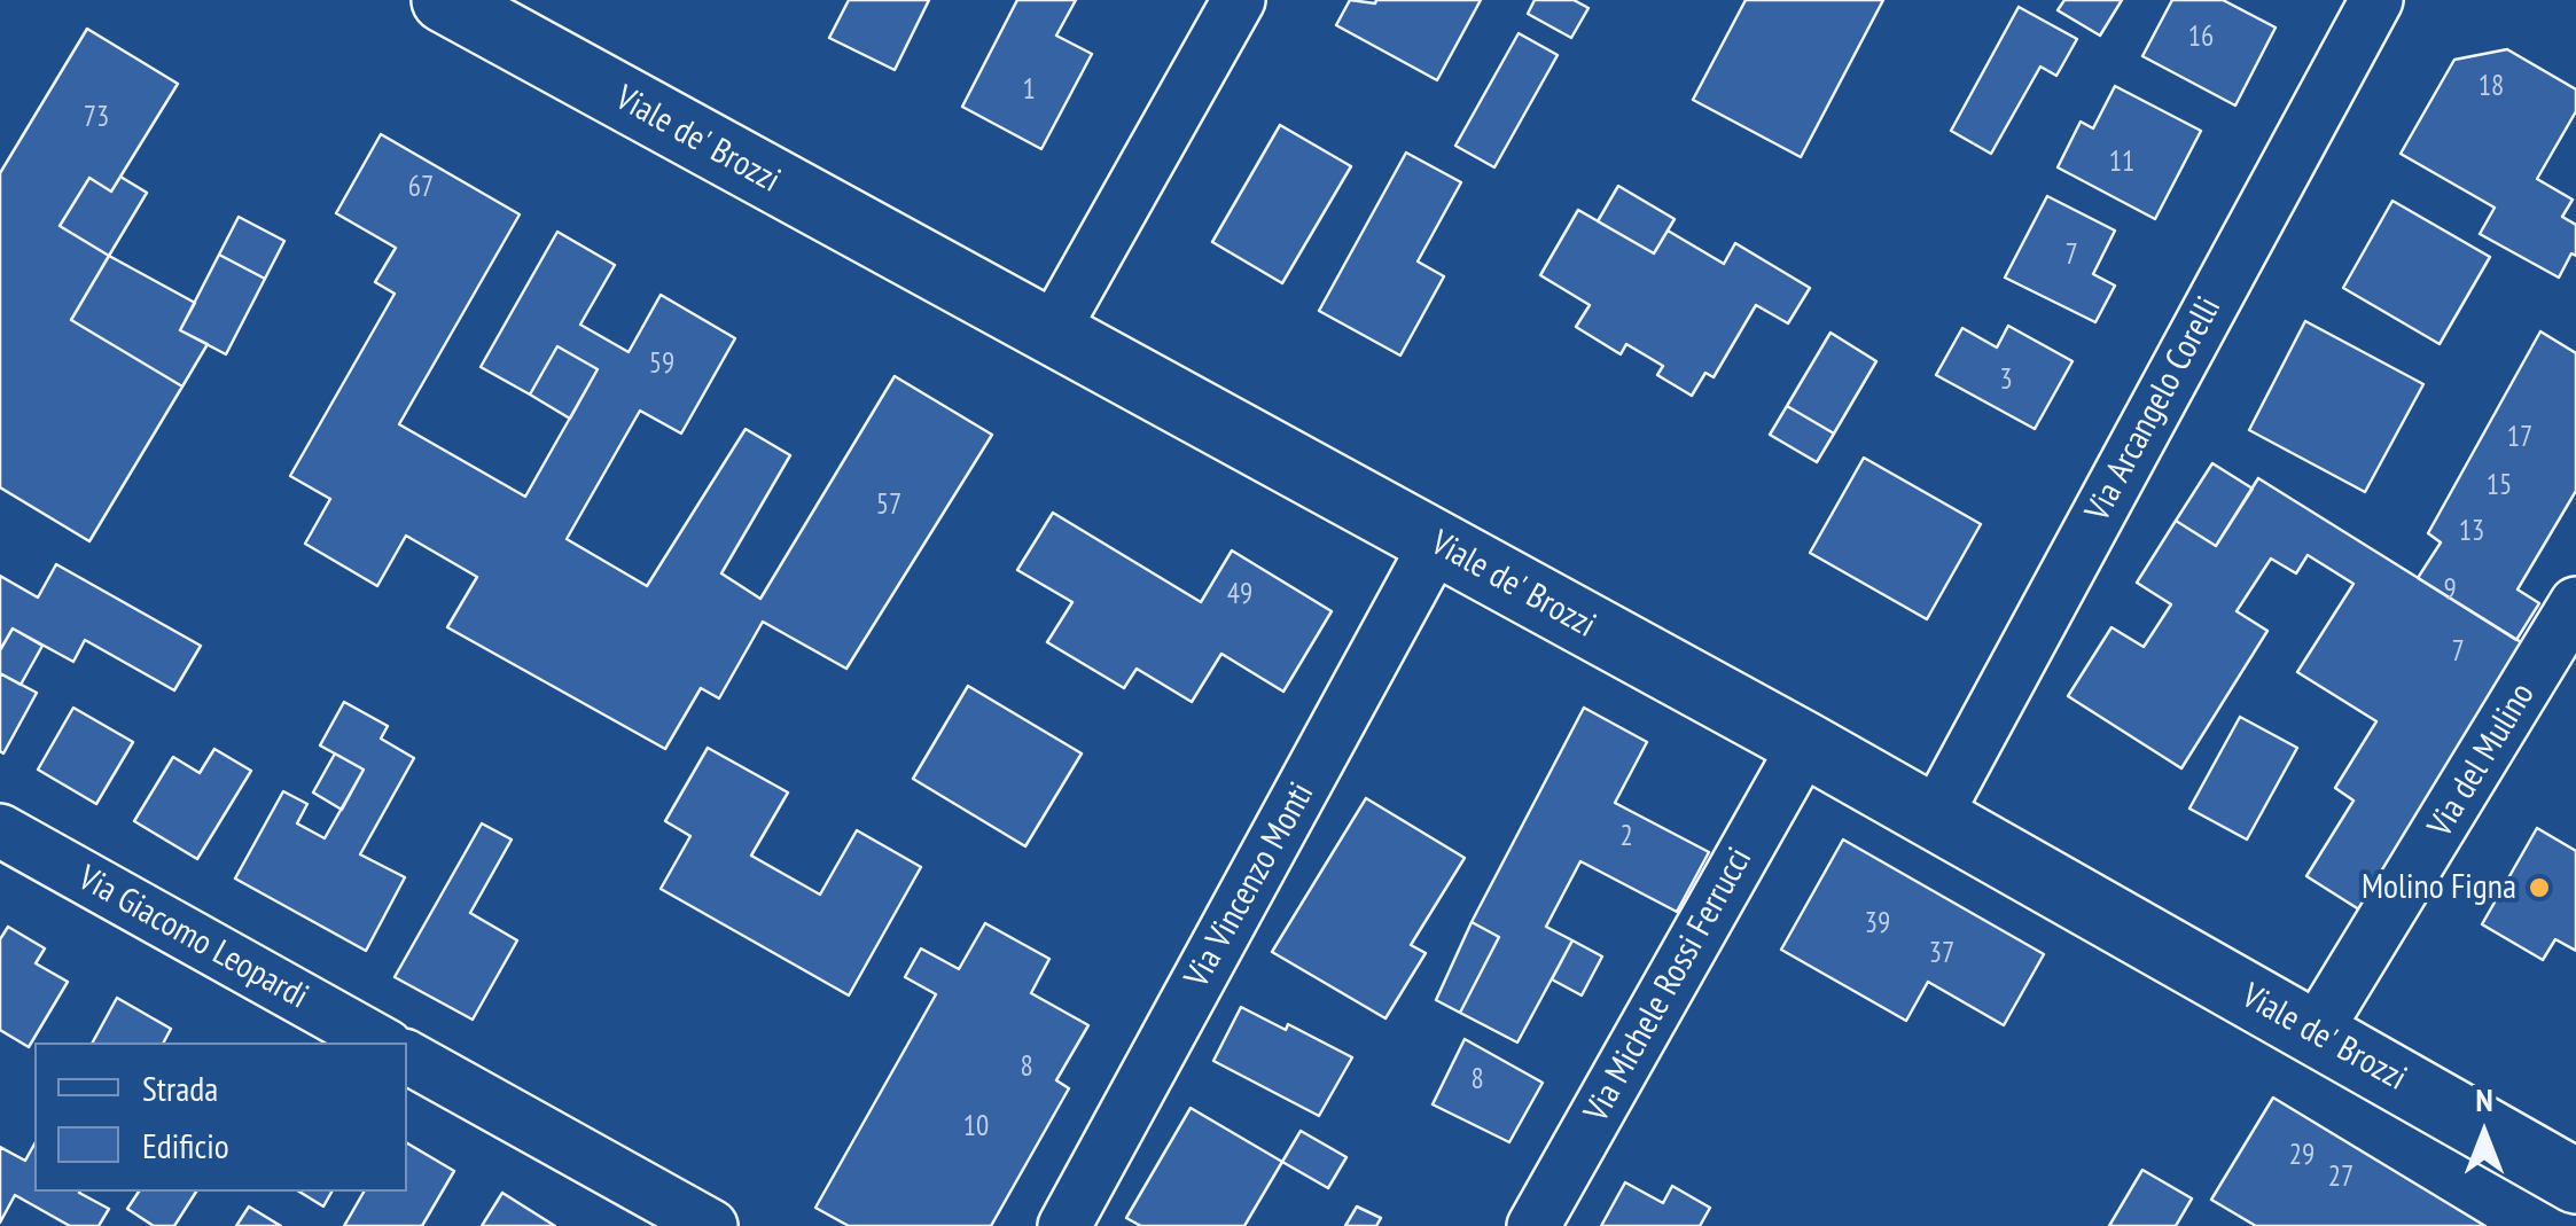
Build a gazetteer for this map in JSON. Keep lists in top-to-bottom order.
{
  "streets": {
    "street": [
      "Viale de' Brozzi",
      "Via Arcangelo Corelli",
      "Via del Mulino",
      "Via Vincenzo Monti",
      "Via Giacomo Leopardi",
      "Via Michele Rossi Ferrucci"
    ]
  },
  "crossings": [
    ["Viale de' Brozzi", "Via Arcangelo Corelli"],
    ["Viale de' Brozzi", "Via del Mulino"],
    ["Viale de' Brozzi", "Via Vincenzo Monti"],
    ["Viale de' Brozzi", "Via Michele Rossi Ferrucci"]
  ],
  "places": ["Molino Figna"],
  "house_numbers": [
    "16",
    "18",
    "1",
    "73",
    "11",
    "67",
    "7",
    "59",
    "3",
    "17",
    "15",
    "57",
    "13",
    "9",
    "49",
    "7",
    "2",
    "39",
    "37",
    "8",
    "8",
    "10",
    "29",
    "27"
  ],
  "legend": ["Strada", "Edificio"],
  "north": "top"
}
